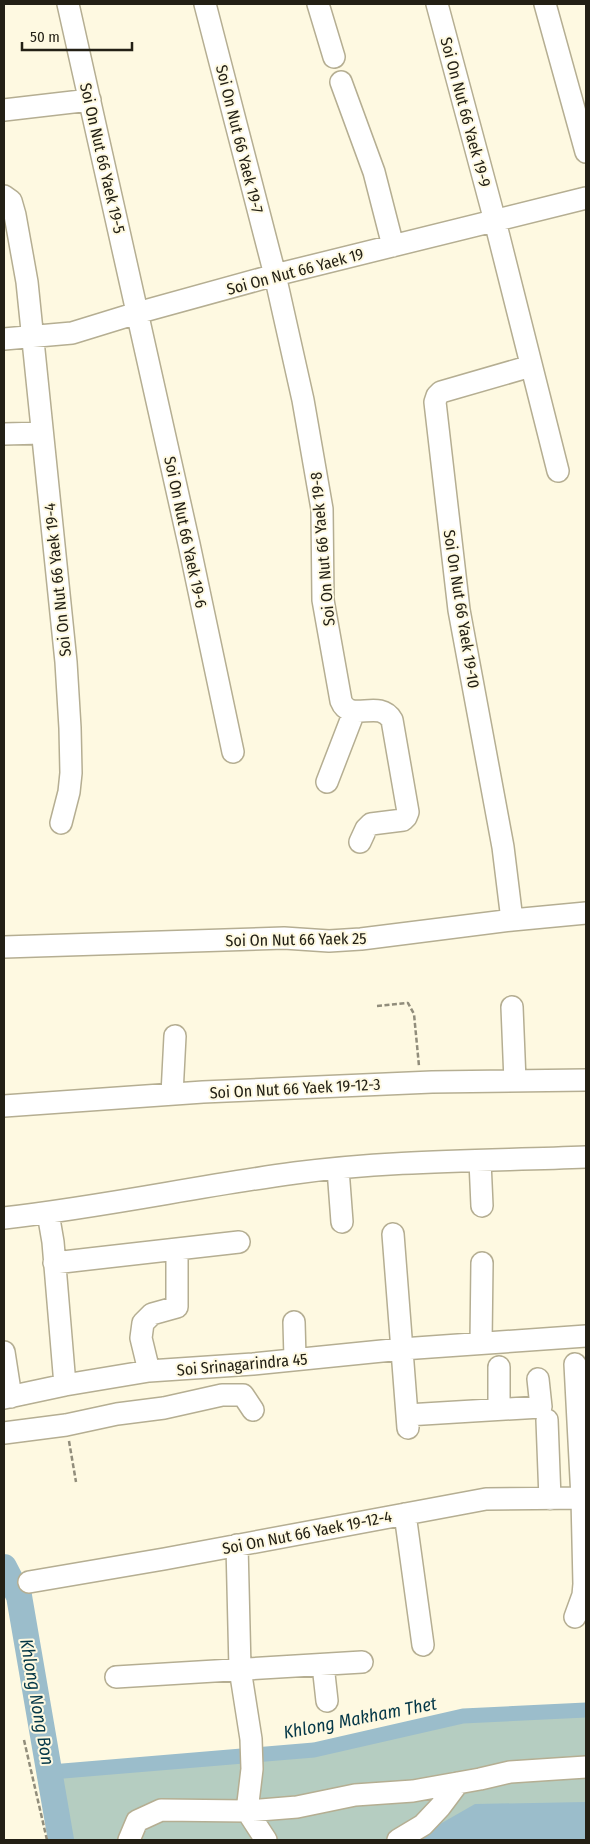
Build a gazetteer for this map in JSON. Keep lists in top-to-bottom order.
{
  "streets": {
    "street": [
      "Soi On Nut 66 Yaek 19-9",
      "Soi On Nut 66 Yaek 19-7",
      "Soi On Nut 66 Yaek 19-5",
      "Soi On Nut 66 Yaek 19",
      "Soi On Nut 66 Yaek 19-6",
      "Soi On Nut 66 Yaek 19-8",
      "Soi On Nut 66 Yaek 19-4",
      "Soi On Nut 66 Yaek 19-10",
      "Soi On Nut 66 Yaek 25",
      "Soi On Nut 66 Yaek 19-12-3",
      "Soi Srinagarindra 45",
      "Soi On Nut 66 Yaek 19-12-4"
    ]
  },
  "crossings": [
    ["Soi On Nut 66 Yaek 19-9", "Soi On Nut 66 Yaek 19"],
    ["Soi On Nut 66 Yaek 19-7", "Soi On Nut 66 Yaek 19"],
    ["Soi On Nut 66 Yaek 19-7", "Soi On Nut 66 Yaek 19-8"],
    ["Soi On Nut 66 Yaek 19-5", "Soi On Nut 66 Yaek 19"],
    ["Soi On Nut 66 Yaek 19-5", "Soi On Nut 66 Yaek 19-6"],
    ["Soi On Nut 66 Yaek 19", "Soi On Nut 66 Yaek 19-6"],
    ["Soi On Nut 66 Yaek 19", "Soi On Nut 66 Yaek 19-8"],
    ["Soi On Nut 66 Yaek 19", "Soi On Nut 66 Yaek 19-4"],
    ["Soi On Nut 66 Yaek 19-10", "Soi On Nut 66 Yaek 25"]
  ],
  "water": ["Khlong Nong Bon", "Khlong Makham Thet"],
  "scale_bar": "50 m"
}
